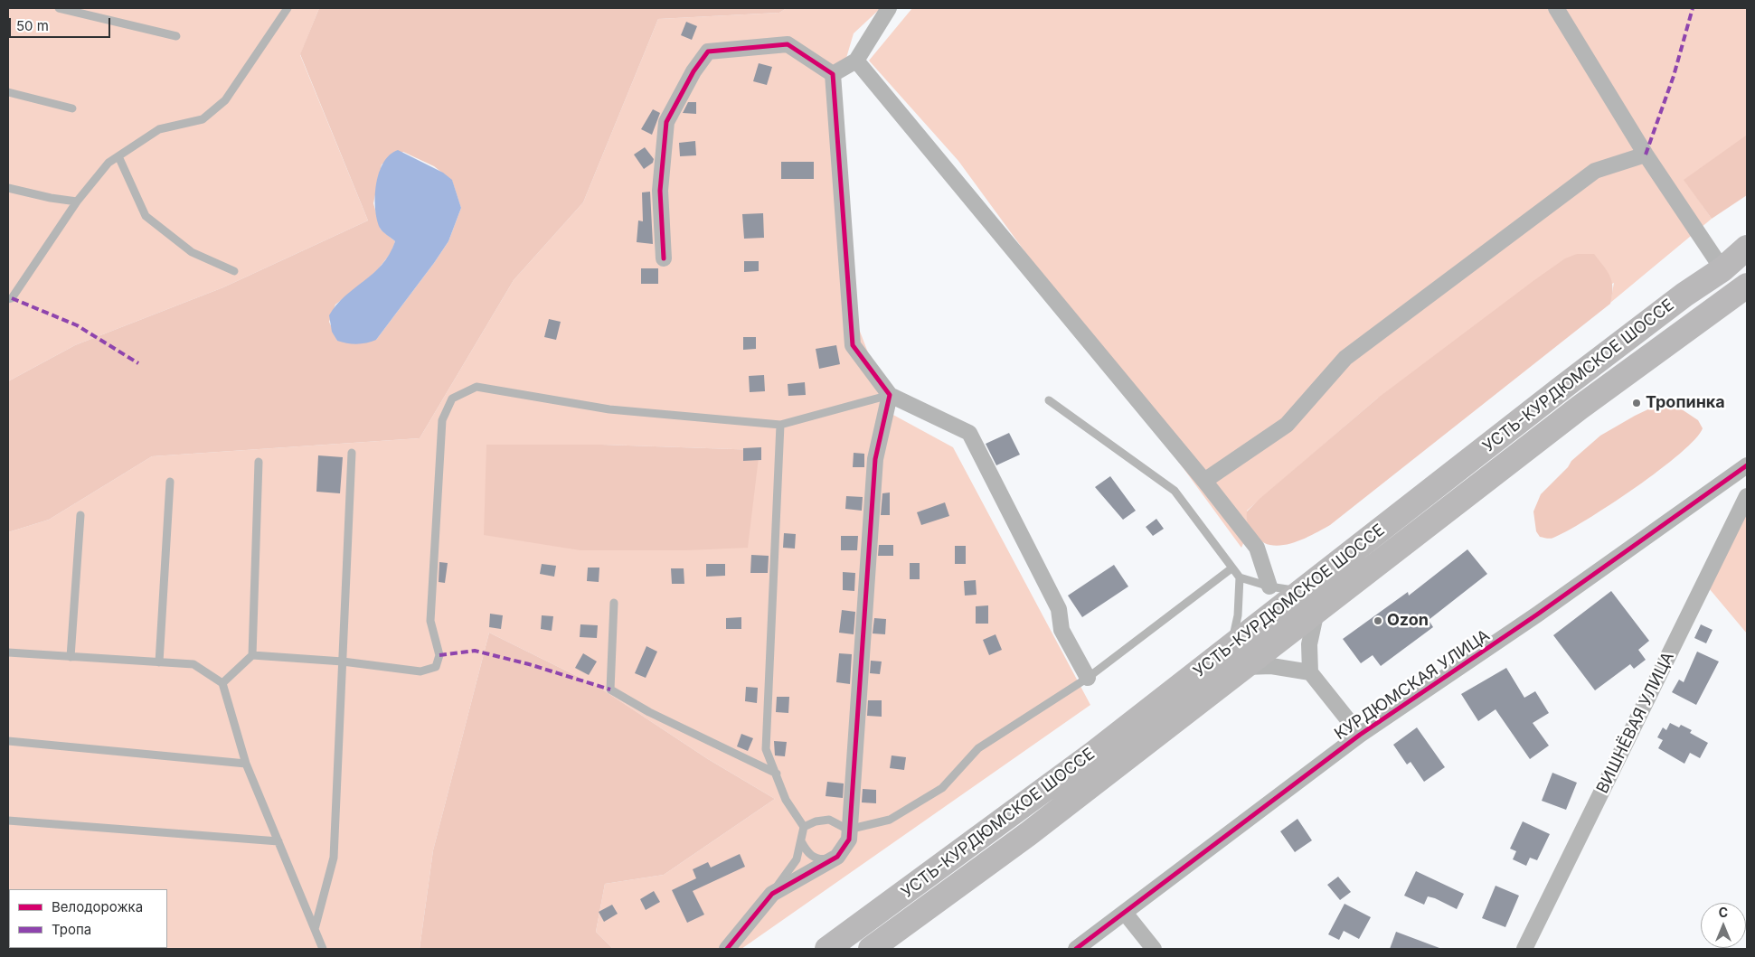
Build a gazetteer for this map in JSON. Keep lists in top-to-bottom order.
{
  "streets": {
    "main road": ["УСТЬ-КУРДЮМСКОЕ ШОССЕ"],
    "street": ["КУРДЮМСКАЯ УЛИЦА", "ВИШНЁВАЯ УЛИЦА"]
  },
  "places": ["Тропинка", "Ozon"],
  "legend": ["Велодорожка", "Тропа"],
  "scale_bar": "50 m",
  "north": "top"
}
